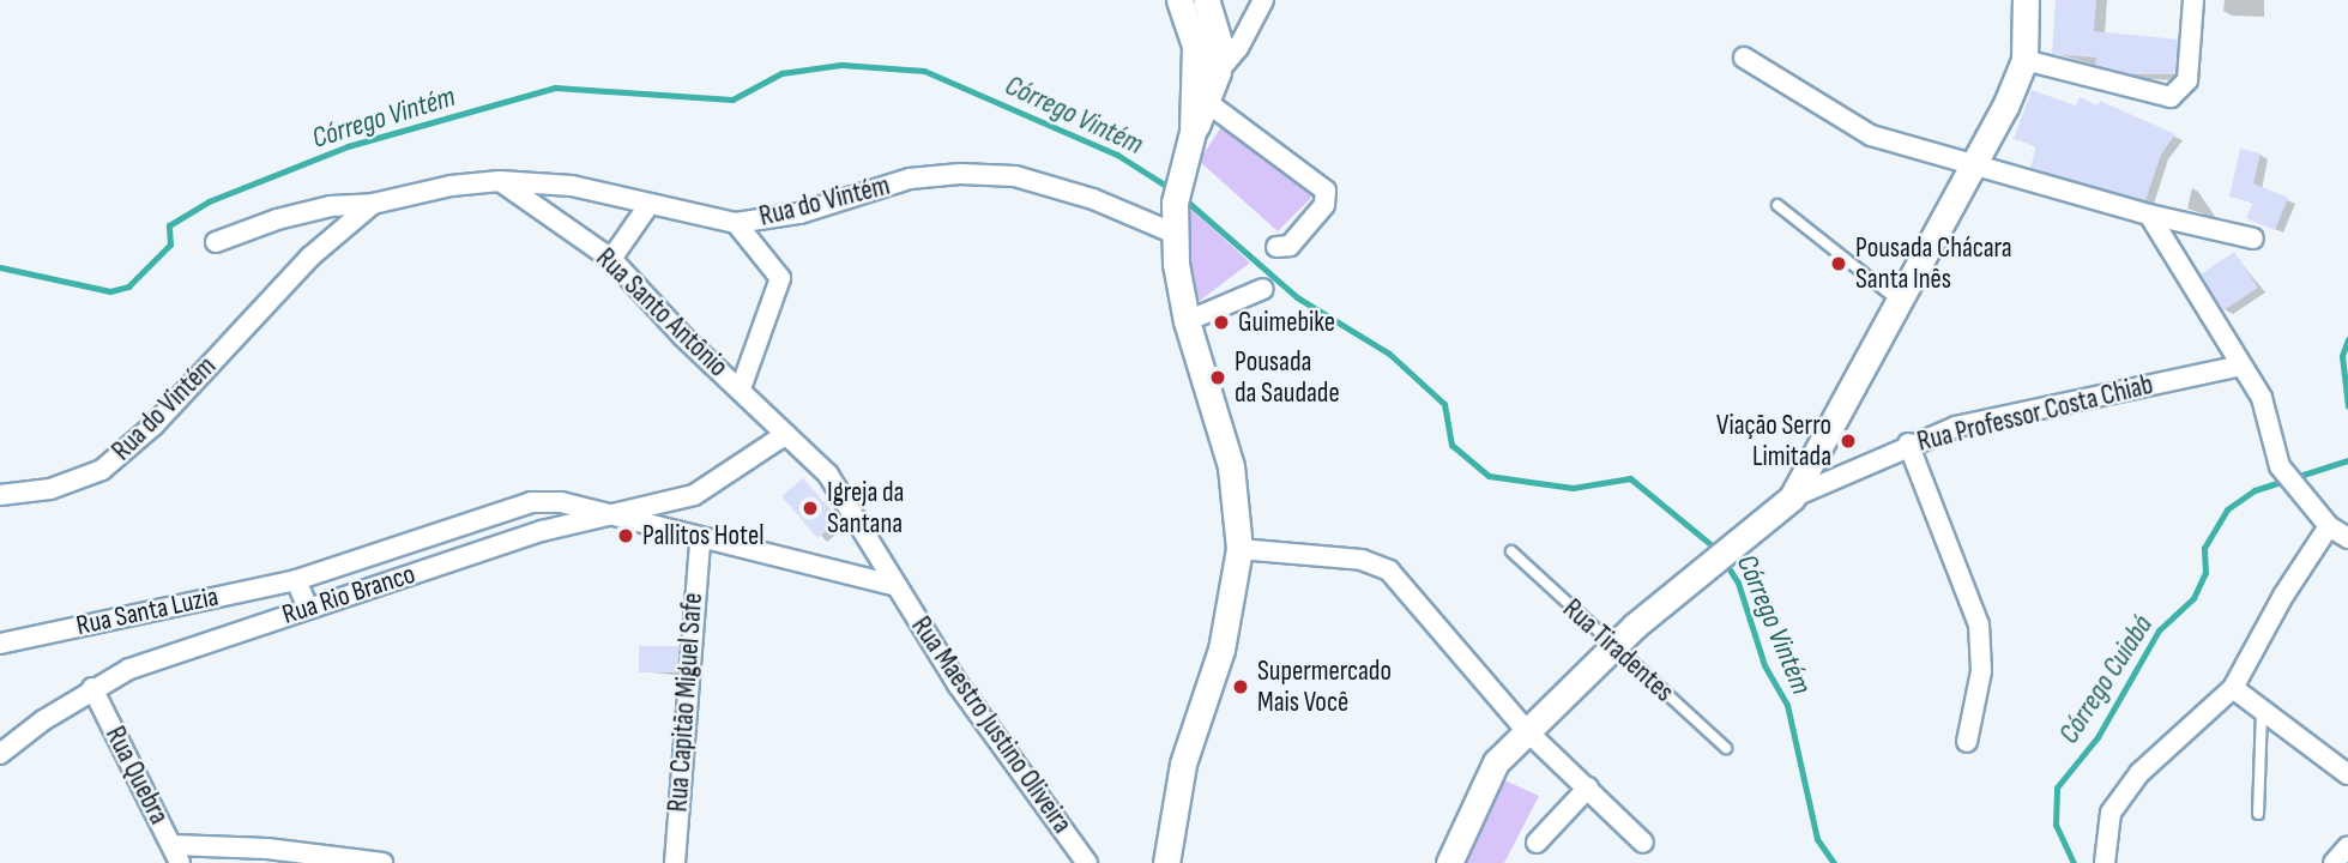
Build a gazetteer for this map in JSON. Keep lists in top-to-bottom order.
{
  "streets": {
    "street": [
      "Rua do Vintém",
      "Rua Santo Antônio",
      "Rua Professor Costa Chiab",
      "Rua Rio Branco",
      "Rua Santa Luzia",
      "Rua Capitão Miguel Safe",
      "Rua Maestro Justino Oliveira",
      "Rua Quebra"
    ],
    "lane": ["Rua Tiradentes"]
  },
  "crossings": [
    ["Rua do Vintém", "Rua Santo Antônio"],
    ["Rua Santo Antônio", "Rua Rio Branco"],
    ["Rua Santo Antônio", "Rua Maestro Justino Oliveira"],
    ["Rua Professor Costa Chiab", "Rua Tiradentes"],
    ["Rua Rio Branco", "Rua Santa Luzia"],
    ["Rua Rio Branco", "Rua Quebra"]
  ],
  "water": ["Córrego Vintém", "Córrego Cuiabá"],
  "places": [
    "Pousada Chácara Santa Inês",
    "Guimebike",
    "Pousada da Saudade",
    "Viação Serro Limitada",
    "Igreja da Santana",
    "Pallitos Hotel",
    "Supermercado Mais Você"
  ]
}
